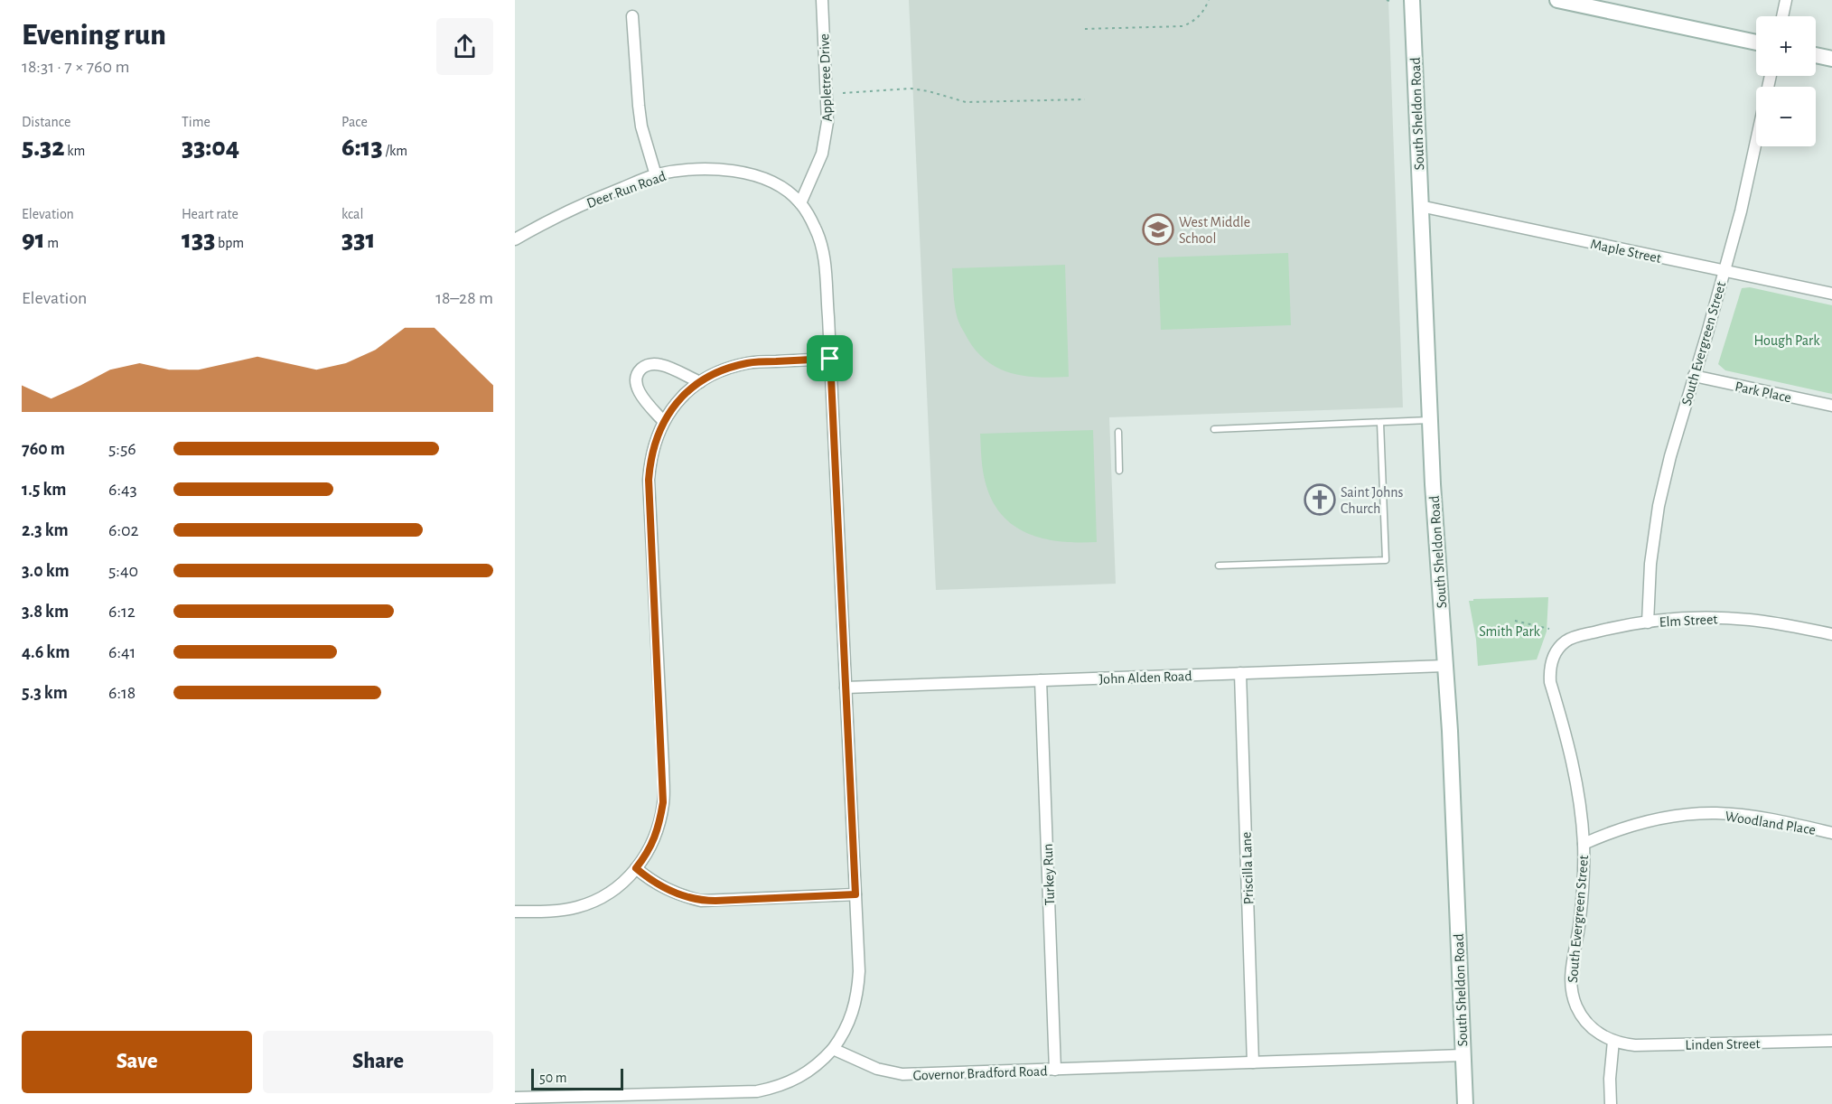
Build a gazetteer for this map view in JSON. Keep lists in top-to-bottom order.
{
  "streets": {
    "main road": ["South Sheldon Road"],
    "street": [
      "Appletree Drive",
      "Deer Run Road",
      "Maple Street",
      "South Evergreen Street",
      "Park Place",
      "Elm Street",
      "John Alden Road",
      "Woodland Place",
      "Priscilla Lane",
      "Turkey Run",
      "Linden Street",
      "Governor Bradford Road"
    ]
  },
  "crossings": [
    ["Appletree Drive", "Deer Run Road"],
    ["South Sheldon Road", "Maple Street"],
    ["South Sheldon Road", "John Alden Road"],
    ["South Sheldon Road", "Governor Bradford Road"],
    ["Maple Street", "South Evergreen Street"],
    ["South Evergreen Street", "Park Place"],
    ["South Evergreen Street", "Elm Street"],
    ["South Evergreen Street", "Woodland Place"],
    ["South Evergreen Street", "Linden Street"],
    ["John Alden Road", "Priscilla Lane"],
    ["John Alden Road", "Turkey Run"],
    ["Priscilla Lane", "Governor Bradford Road"],
    ["Turkey Run", "Governor Bradford Road"]
  ],
  "parks": ["Hough Park", "Smith Park"],
  "places": {
    "school or university": ["West Middle School"],
    "church": ["Saint Johns Church"]
  },
  "scale_bar": "50 m",
  "page": {
    "heading": ["Evening run", "18:31 · 7 × 760 m"],
    "map_buttons": ["+", "−"],
    "stats": [
      ["Distance", "5.32 km"],
      ["Time", "33:04"],
      ["Pace", "6:13 /km"],
      ["Elevation", "91 m"],
      ["Heart rate", "133 bpm"],
      ["kcal", "331"]
    ],
    "chart": ["Elevation", "18–28 m"],
    "list": [
      {
        "name": "760 m",
        "note": "5:56"
      },
      {
        "name": "1.5 km",
        "note": "6:43"
      },
      {
        "name": "2.3 km",
        "note": "6:02"
      },
      {
        "name": "3.0 km",
        "note": "5:40"
      },
      {
        "name": "3.8 km",
        "note": "6:12"
      },
      {
        "name": "4.6 km",
        "note": "6:41"
      },
      {
        "name": "5.3 km",
        "note": "6:18"
      }
    ],
    "buttons": ["Save", "Share"],
    "scale": "50 m"
  }
}
